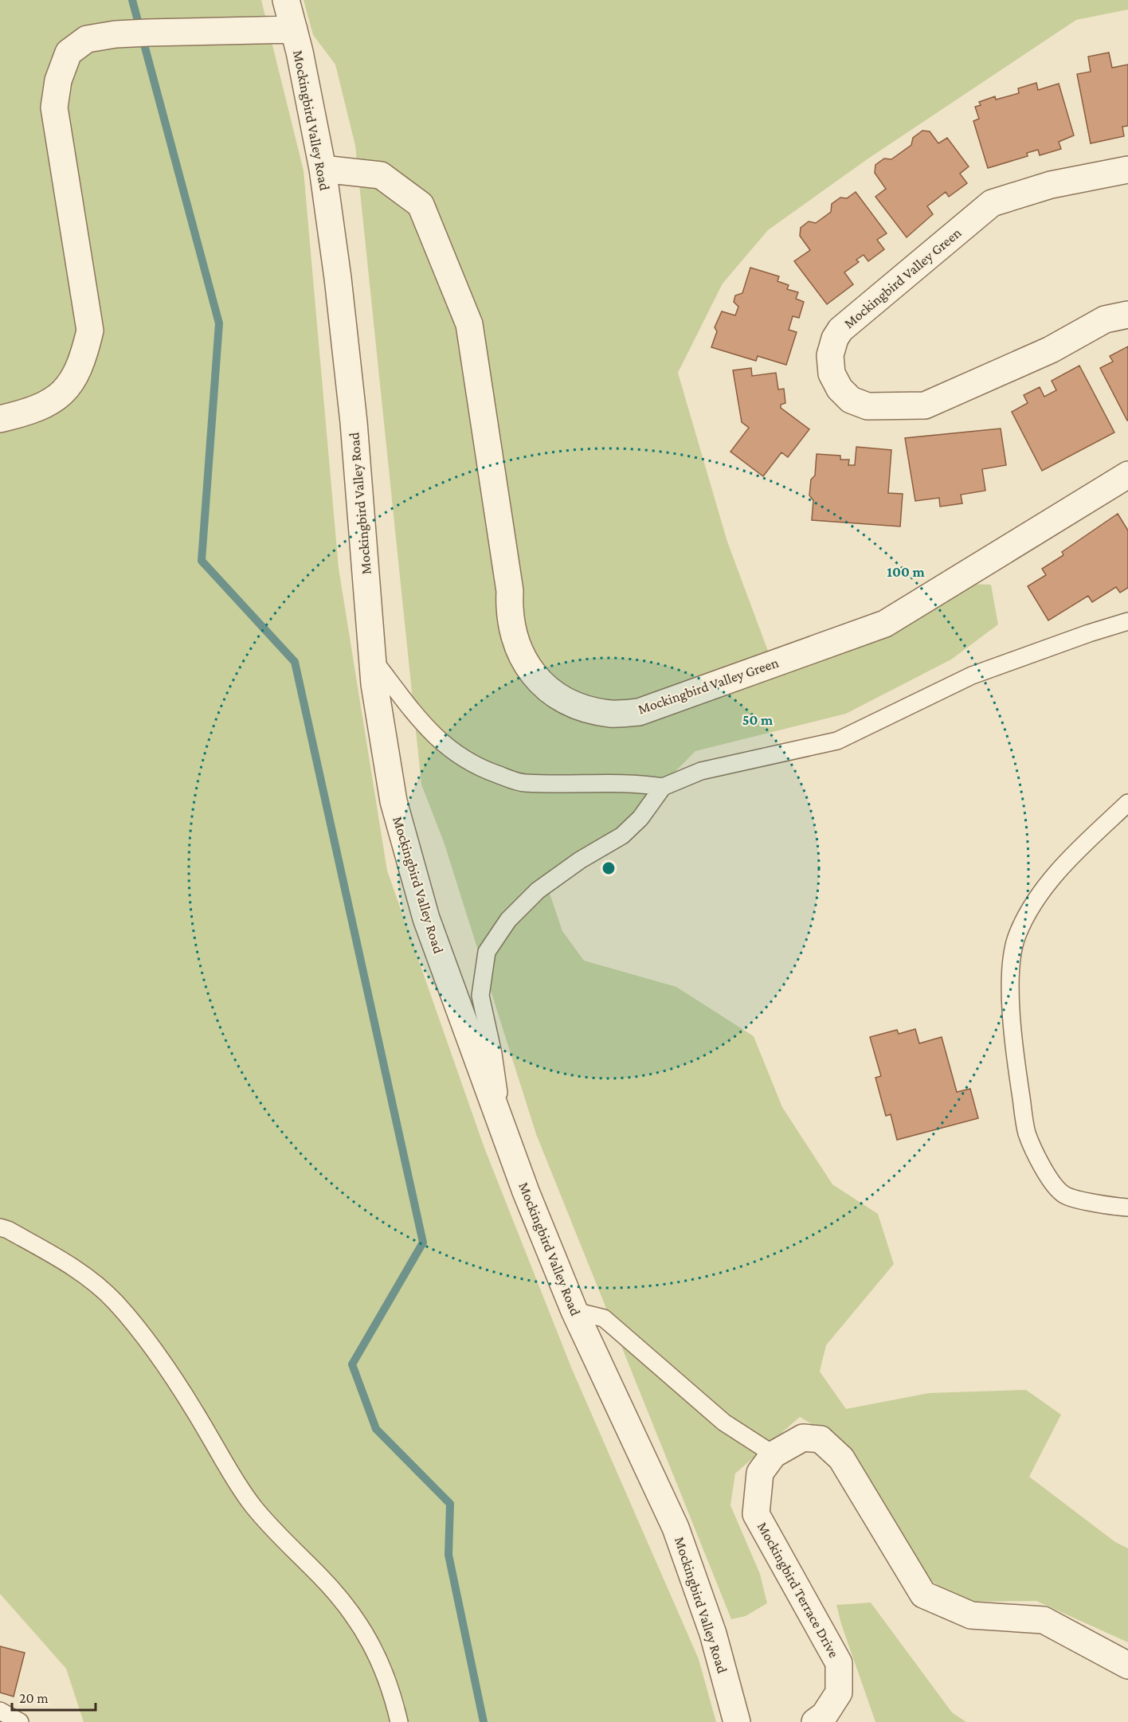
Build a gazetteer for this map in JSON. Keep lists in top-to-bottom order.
{
  "streets": {
    "street": ["Mockingbird Valley Road", "Mockingbird Valley Green", "Mockingbird Terrace Drive"]
  },
  "crossings": [
    ["Mockingbird Valley Road", "Mockingbird Valley Green"]
  ],
  "scale_bar": "20 m",
  "rings": ["100 m", "50 m"]
}
